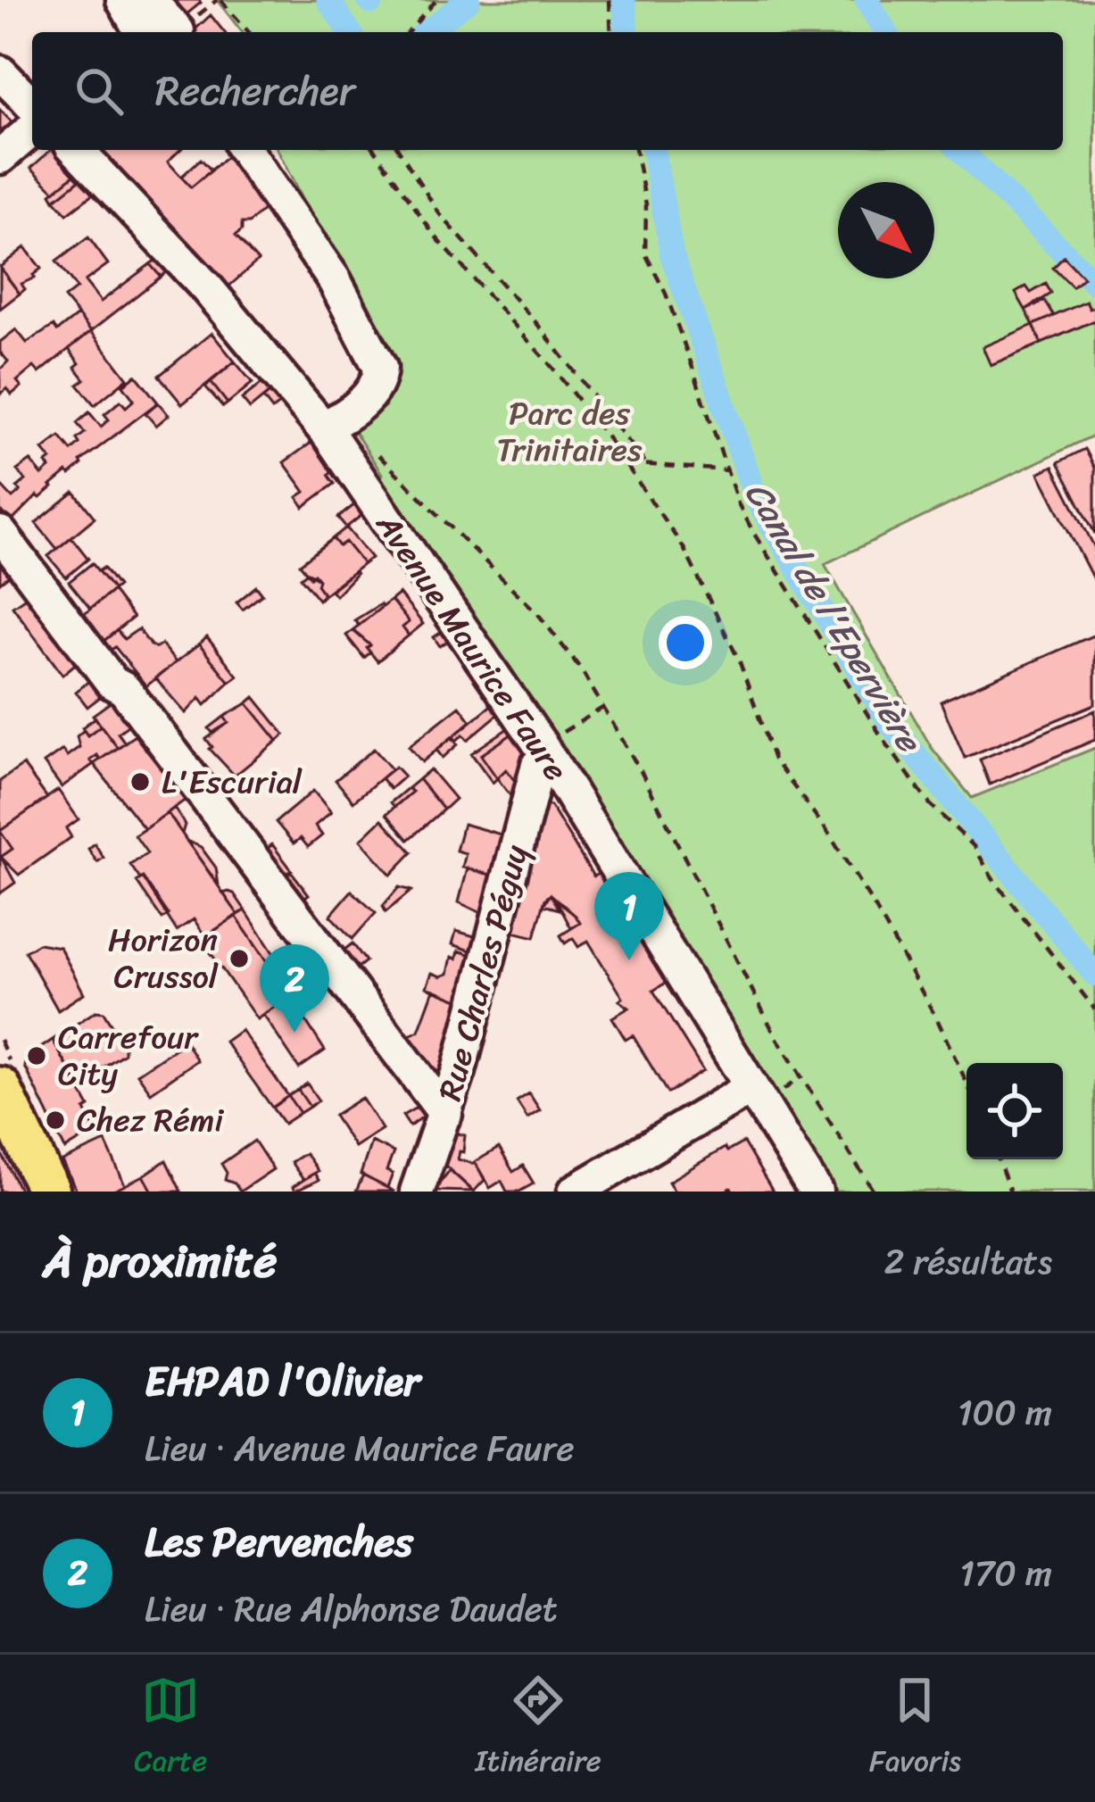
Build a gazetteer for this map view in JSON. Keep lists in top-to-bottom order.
{
  "streets": {
    "street": ["Avenue Maurice Faure", "Rue Charles Péguy"]
  },
  "crossings": [
    ["Avenue Maurice Faure", "Rue Charles Péguy"]
  ],
  "water": ["Canal de l'Epervière"],
  "parks": ["Parc des Trinitaires"],
  "places": [
    "L'Escurial",
    "Horizon Crussol",
    "Carrefour City",
    "Chez Rémi"
  ],
  "north": "bottom right",
  "page": {
    "search": "Rechercher",
    "pins": ["1", "2"],
    "heading": ["À proximité", "2 résultats"],
    "list": [
      {
        "mark": "1",
        "name": "EHPAD l'Olivier",
        "note": "Lieu · Avenue Maurice Faure",
        "value": "100 m"
      },
      {
        "mark": "2",
        "name": "Les Pervenches",
        "note": "Lieu · Rue Alphonse Daudet",
        "value": "170 m"
      }
    ],
    "nav": ["Carte", "Itinéraire", "Favoris"]
  }
}
